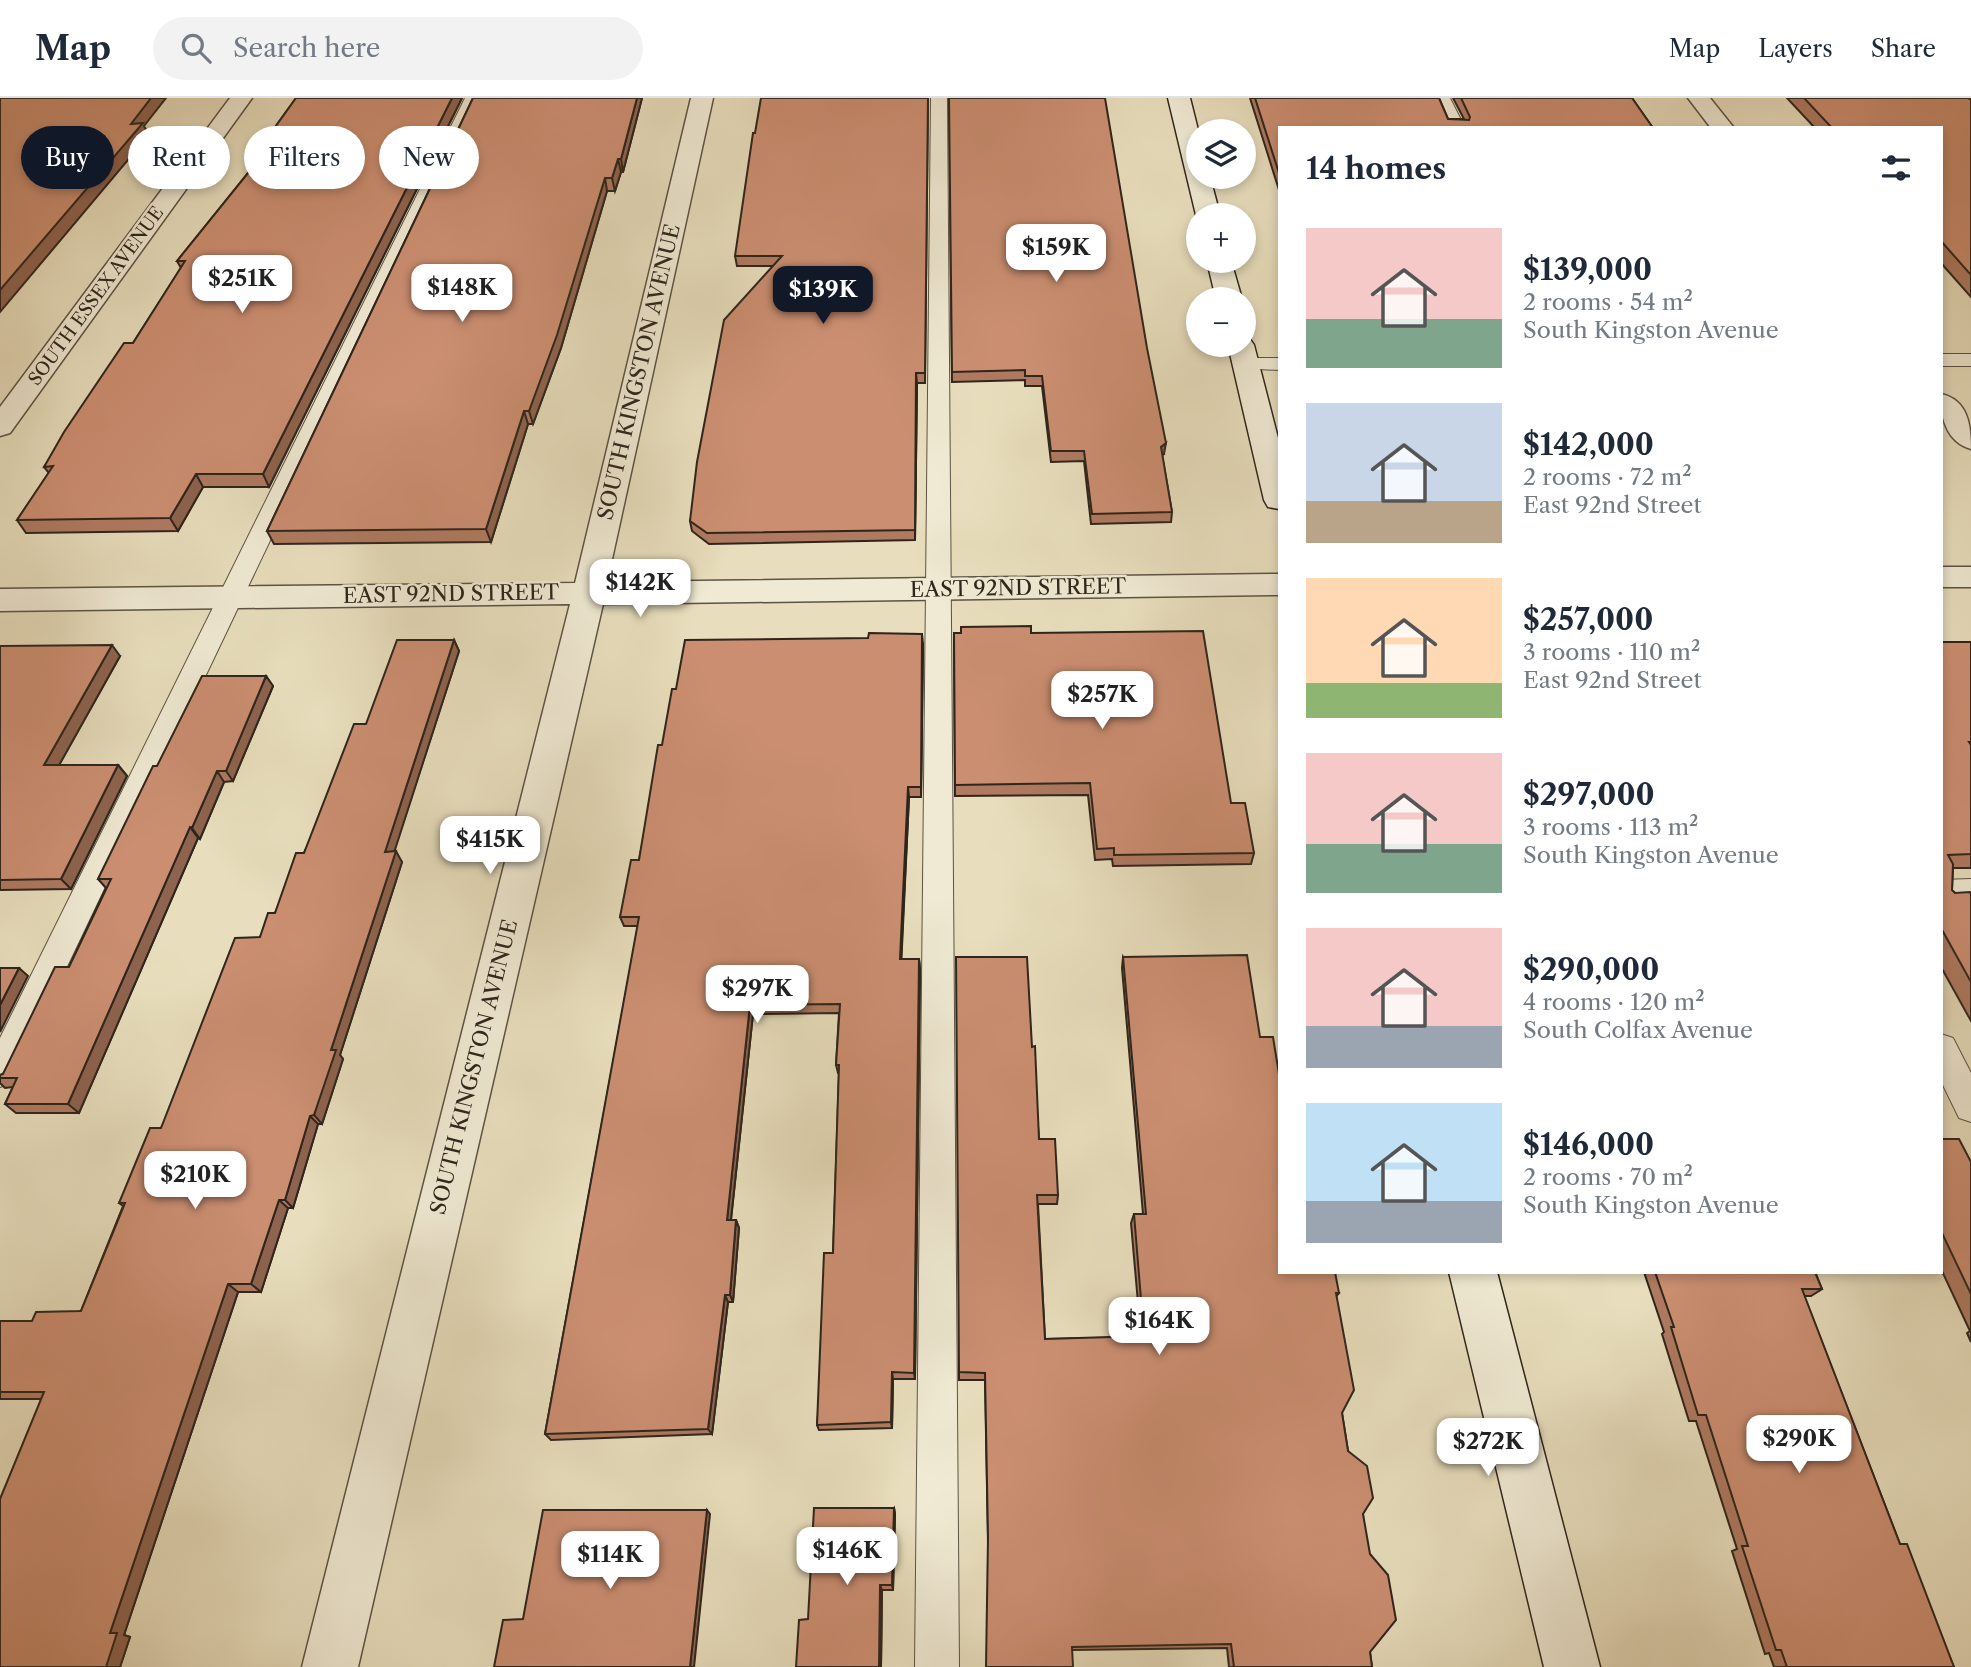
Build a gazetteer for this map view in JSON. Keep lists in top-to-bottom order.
{
  "streets": {
    "street": ["SOUTH ESSEX AVENUE", "SOUTH KINGSTON AVENUE", "EAST 92ND STREET"]
  },
  "crossings": [
    ["SOUTH KINGSTON AVENUE", "EAST 92ND STREET"]
  ],
  "page": {
    "header": "Map",
    "search": "Search here",
    "nav": ["Map", "Layers", "Share"],
    "map_buttons": ["+", "−"],
    "chip": [
      "Buy",
      "Rent",
      "Filters",
      "New"
    ],
    "heading": "14 homes",
    "list": [
      {
        "name": "$139,000",
        "note": "2 rooms · 54 m² · South Kingston Avenue"
      },
      {
        "name": "$142,000",
        "note": "2 rooms · 72 m² · East 92nd Street"
      },
      {
        "name": "$257,000",
        "note": "3 rooms · 110 m² · East 92nd Street"
      },
      {
        "name": "$297,000",
        "note": "3 rooms · 113 m² · South Kingston Avenue"
      },
      {
        "name": "$290,000",
        "note": "4 rooms · 120 m² · South Colfax Avenue"
      },
      {
        "name": "$146,000",
        "note": "2 rooms · 70 m² · South Kingston Avenue"
      }
    ],
    "price": [
      "$159K",
      "$251K",
      "$148K",
      "$139K",
      "$142K",
      "$257K",
      "$415K",
      "$297K",
      "$210K",
      "$164K",
      "$290K",
      "$272K",
      "$146K",
      "$114K"
    ]
  }
}
